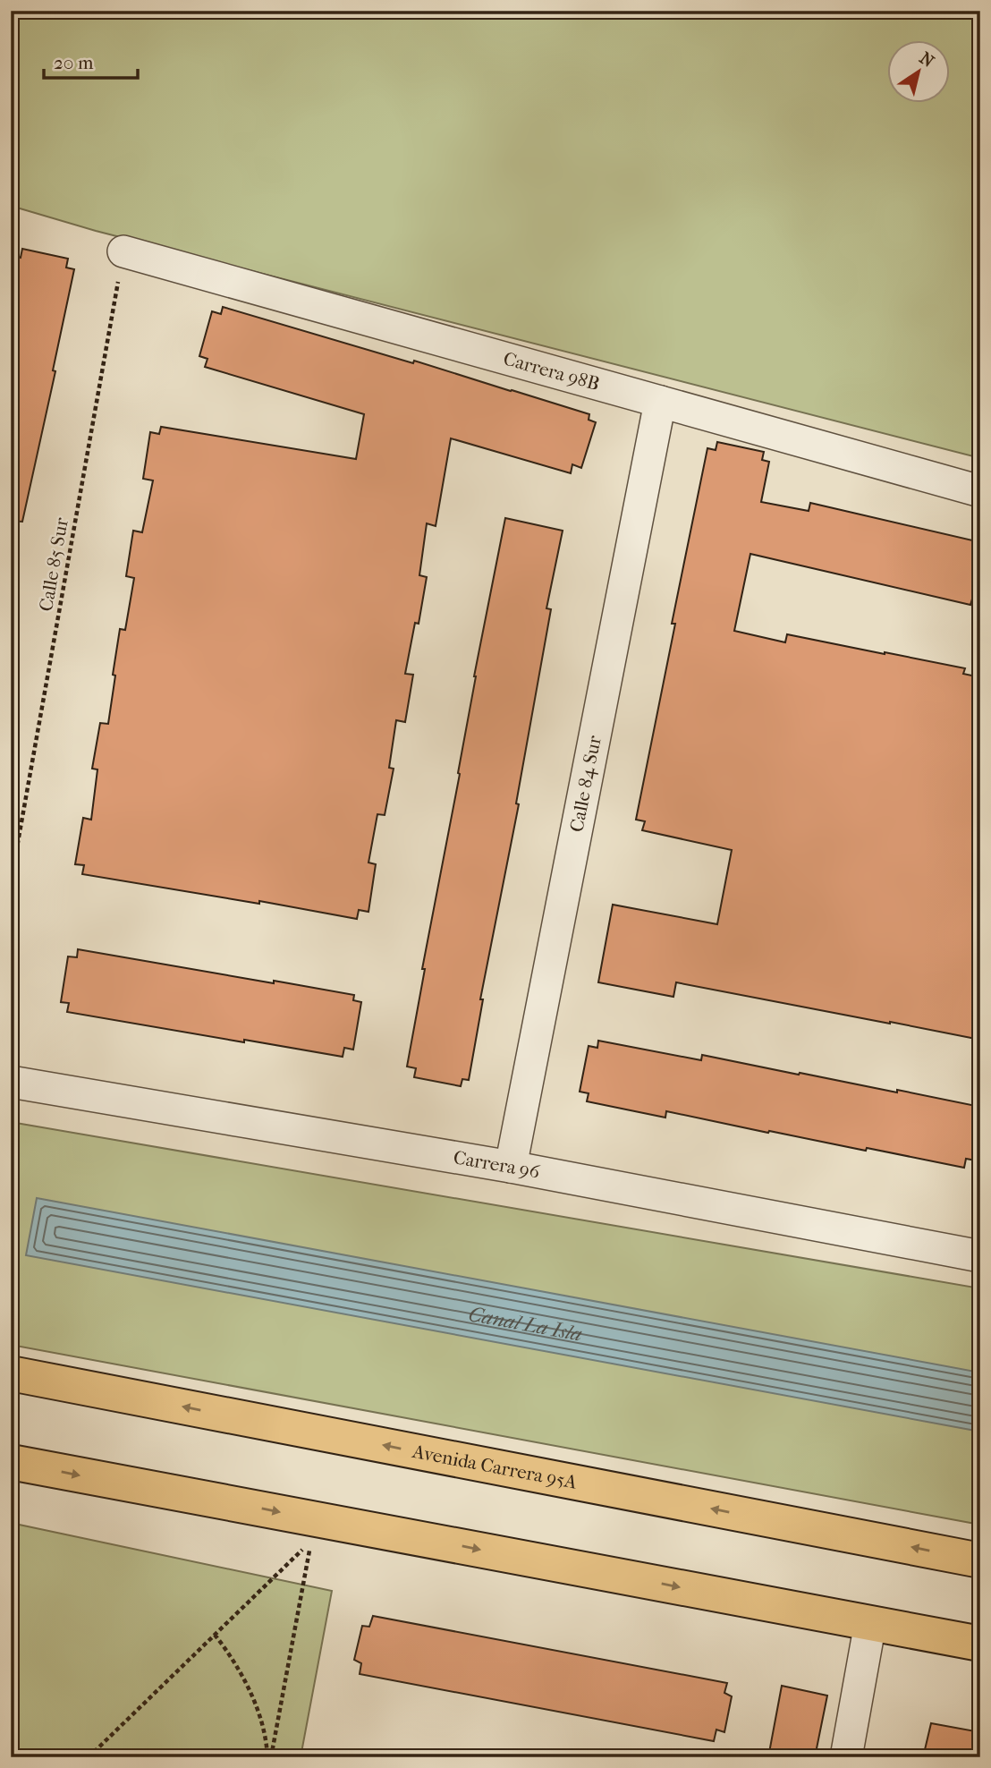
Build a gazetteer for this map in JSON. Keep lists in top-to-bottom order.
{
  "streets": {
    "main road": ["Avenida Carrera 95A"],
    "street": ["Carrera 98B", "Calle 84 Sur", "Carrera 96"],
    "path": ["Calle 85 Sur"]
  },
  "crossings": [
    ["Carrera 98B", "Calle 85 Sur"],
    ["Carrera 98B", "Calle 84 Sur"],
    ["Calle 84 Sur", "Carrera 96"]
  ],
  "water": ["Canal La Isla"],
  "scale_bar": "20 m",
  "north": "top right"
}
